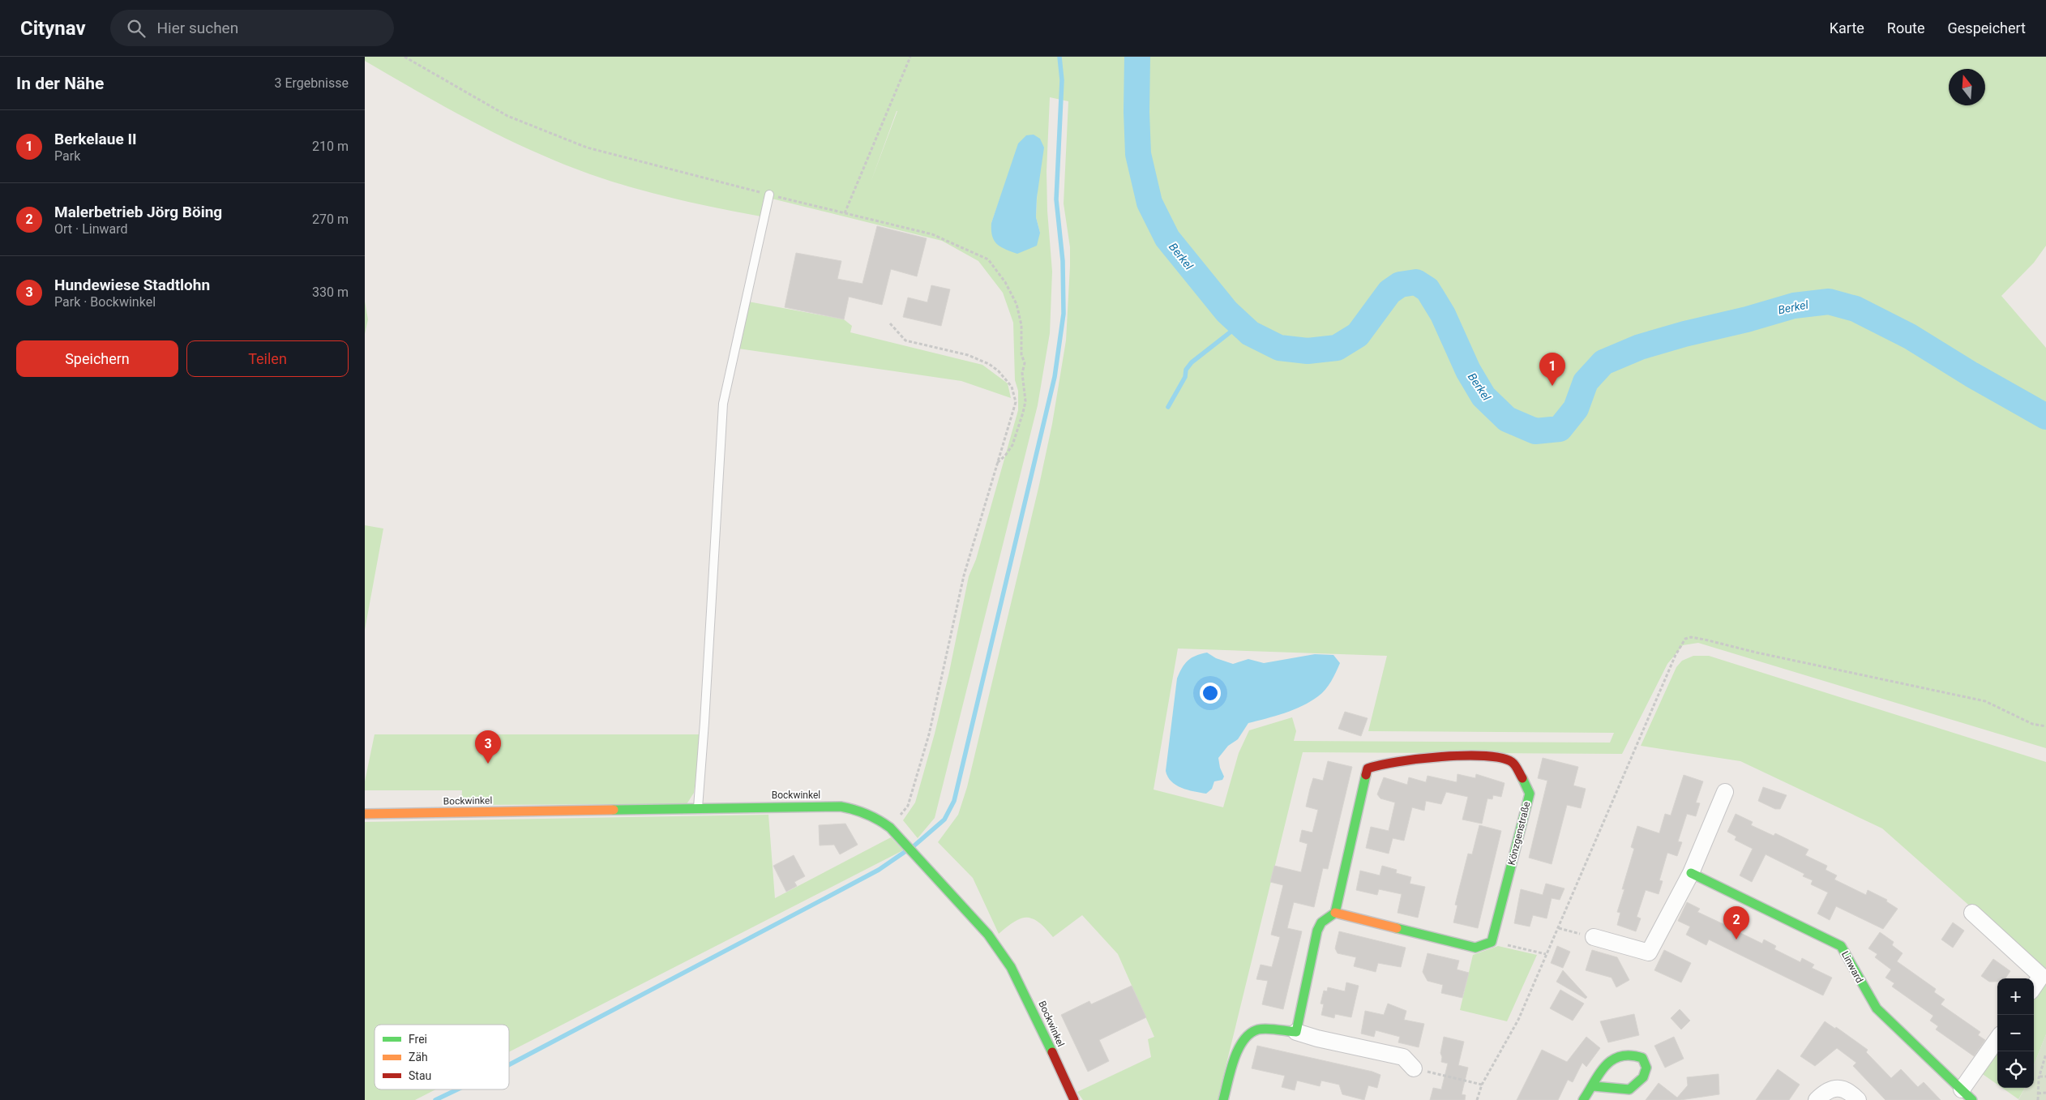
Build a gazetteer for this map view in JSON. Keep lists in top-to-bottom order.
{
  "streets": {
    "street": ["Bockwinkel", "Könzgenstraße", "Linward"]
  },
  "water": ["Berkel"],
  "legend": ["Frei", "Zäh", "Stau"],
  "north": "top",
  "page": {
    "header": "Citynav",
    "search": "Hier suchen",
    "nav": ["Karte", "Route", "Gespeichert"],
    "heading": ["In der Nähe", "3 Ergebnisse"],
    "list": [
      {
        "mark": "1",
        "name": "Berkelaue II",
        "note": "Park",
        "value": "210 m"
      },
      {
        "mark": "2",
        "name": "Malerbetrieb Jörg Böing",
        "note": "Ort · Linward",
        "value": "270 m"
      },
      {
        "mark": "3",
        "name": "Hundewiese Stadtlohn",
        "note": "Park · Bockwinkel",
        "value": "330 m"
      }
    ],
    "buttons": ["Speichern", "Teilen"],
    "pins": ["1", "3", "2"],
    "map_buttons": ["+", "−"]
  }
}
